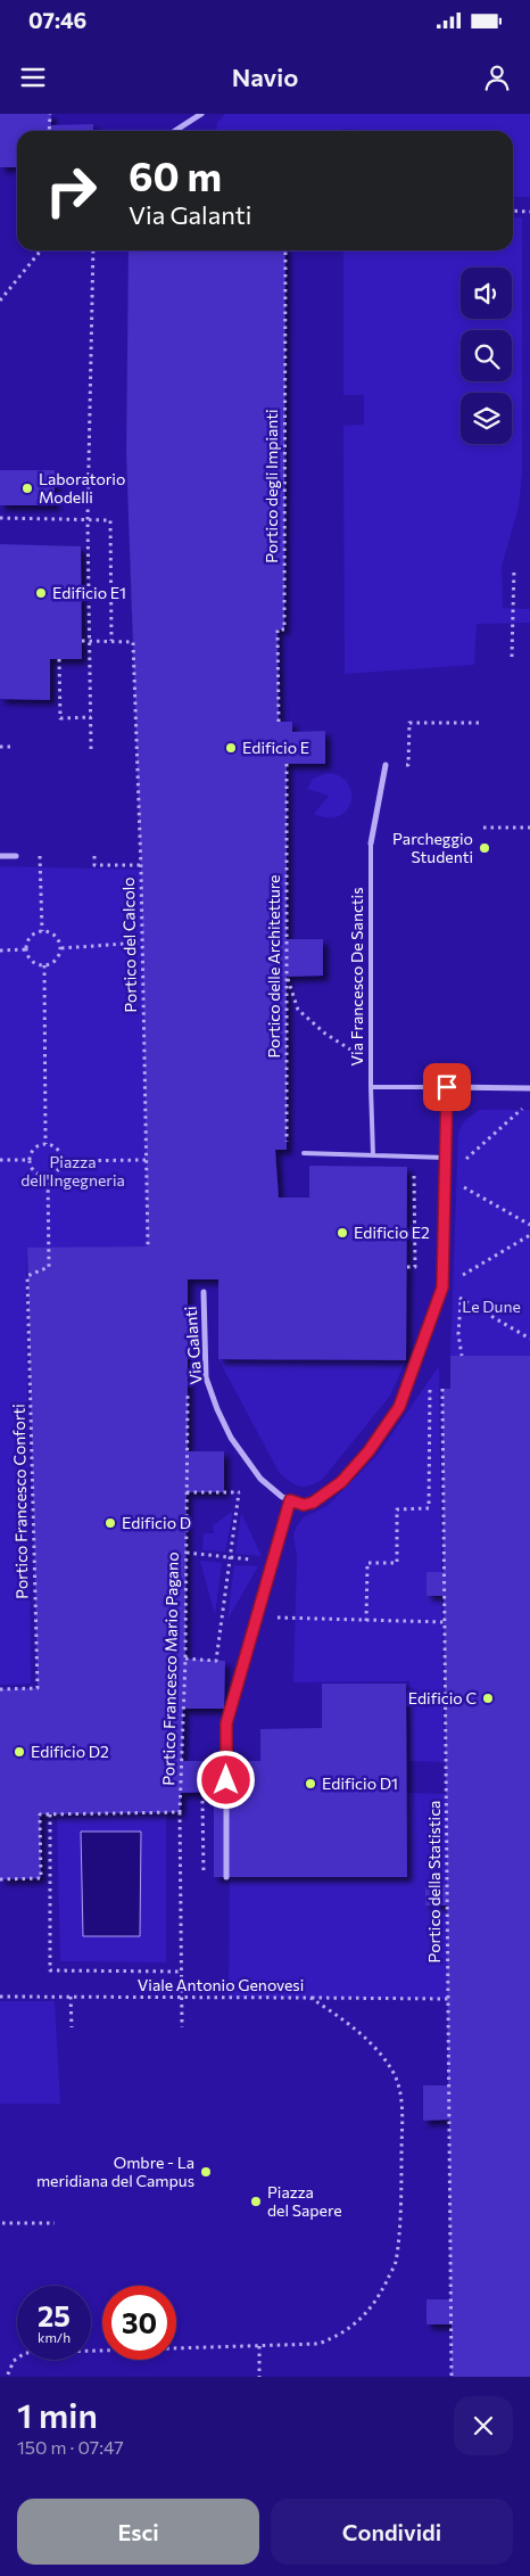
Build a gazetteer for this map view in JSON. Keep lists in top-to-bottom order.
{
  "streets": {
    "street": ["Via Francesco De Sanctis", "Via Galanti"],
    "path": [
      "Portico degli Impianti",
      "Portico del Calcolo",
      "Portico delle Architetture",
      "Portico Francesco Conforti",
      "Portico Francesco Mario Pagano",
      "Portico della Statistica",
      "Viale Antonio Genovesi"
    ]
  },
  "crossings": [
    ["Via Francesco De Sanctis", "Via Galanti"],
    ["Portico Francesco Mario Pagano", "Viale Antonio Genovesi"]
  ],
  "parks": ["Piazza dell'Ingegneria", "Le Dune"],
  "places": [
    "Laboratorio Modelli",
    "Edificio E1",
    "Edificio E",
    "Parcheggio Studenti",
    "Edificio E2",
    "Edificio D",
    "Edificio C",
    "Edificio D2",
    "Edificio D1",
    "Ombre - La meridiana del Campus",
    "Piazza del Sapere"
  ],
  "page": {
    "status": "07:46",
    "header": "Navio",
    "turn": ["60 m", "Via Galanti"],
    "speed": "25 km/h",
    "limit": "30",
    "heading": ["1 min", "150 m · 07:47"],
    "buttons": ["Esci", "Condividi"]
  }
}
